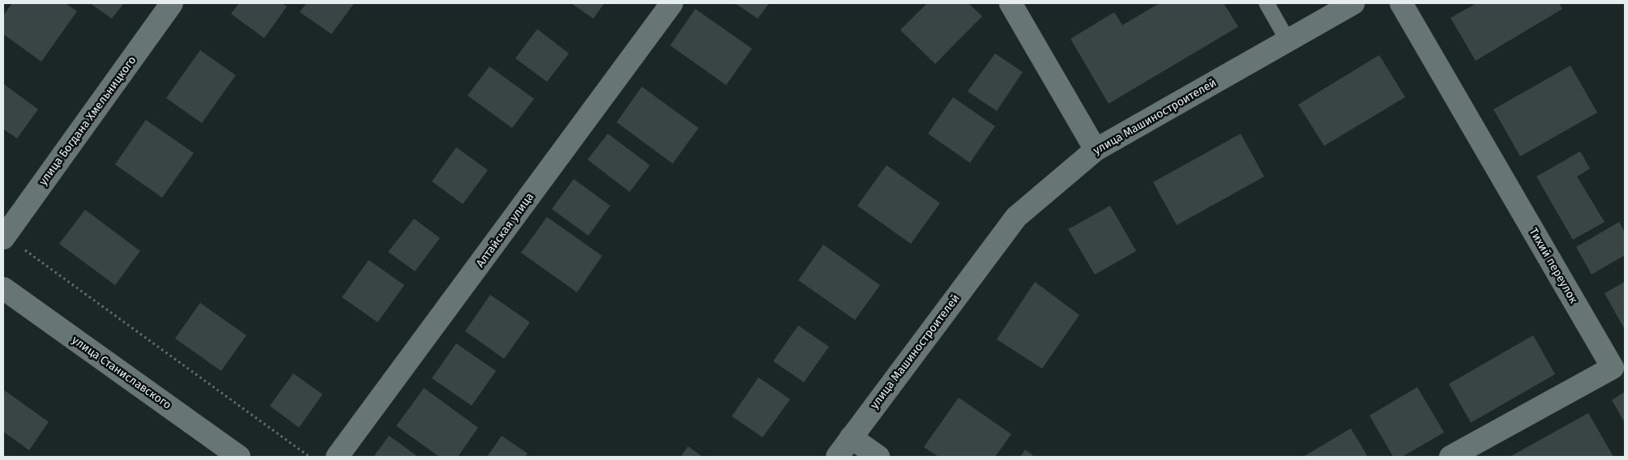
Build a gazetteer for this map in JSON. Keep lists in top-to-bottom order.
{
  "streets": {
    "street": [
      "улица Машиностроителей",
      "улица Богдана Хмельницкого",
      "Алтайская улица",
      "Тихий переулок",
      "улица Станиславского"
    ]
  }
}
